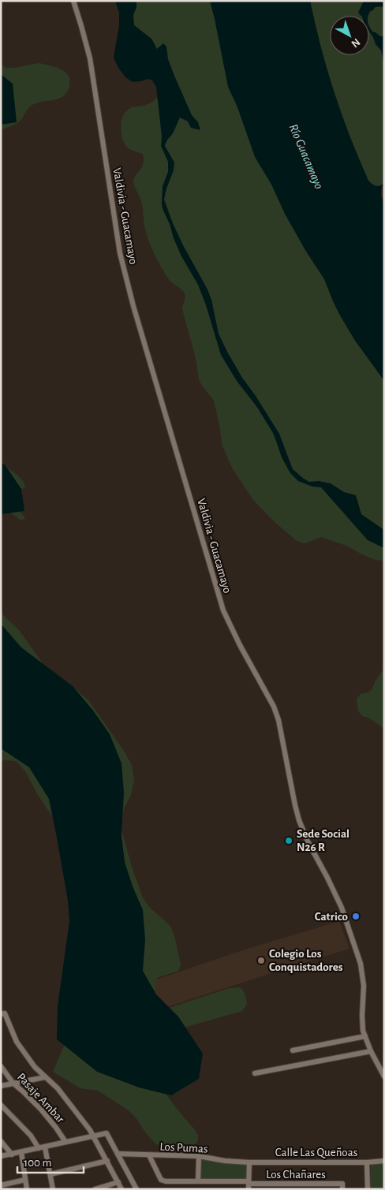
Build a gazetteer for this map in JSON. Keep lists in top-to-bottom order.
{
  "streets": {
    "street": [
      "Valdivia - Guacamayo",
      "Pasaje Ambar",
      "Los Pumas",
      "Calle Las Queñoas",
      "Los Chañares"
    ]
  },
  "crossings": [
    ["Los Pumas", "Calle Las Queñoas"],
    ["Los Pumas", "Los Chañares"]
  ],
  "water": ["Río Guacamayo"],
  "places": ["Sede Social N26 R", "Catrico", "Colegio Los Conquistadores"],
  "scale_bar": "100 m",
  "north": "bottom right"
}
